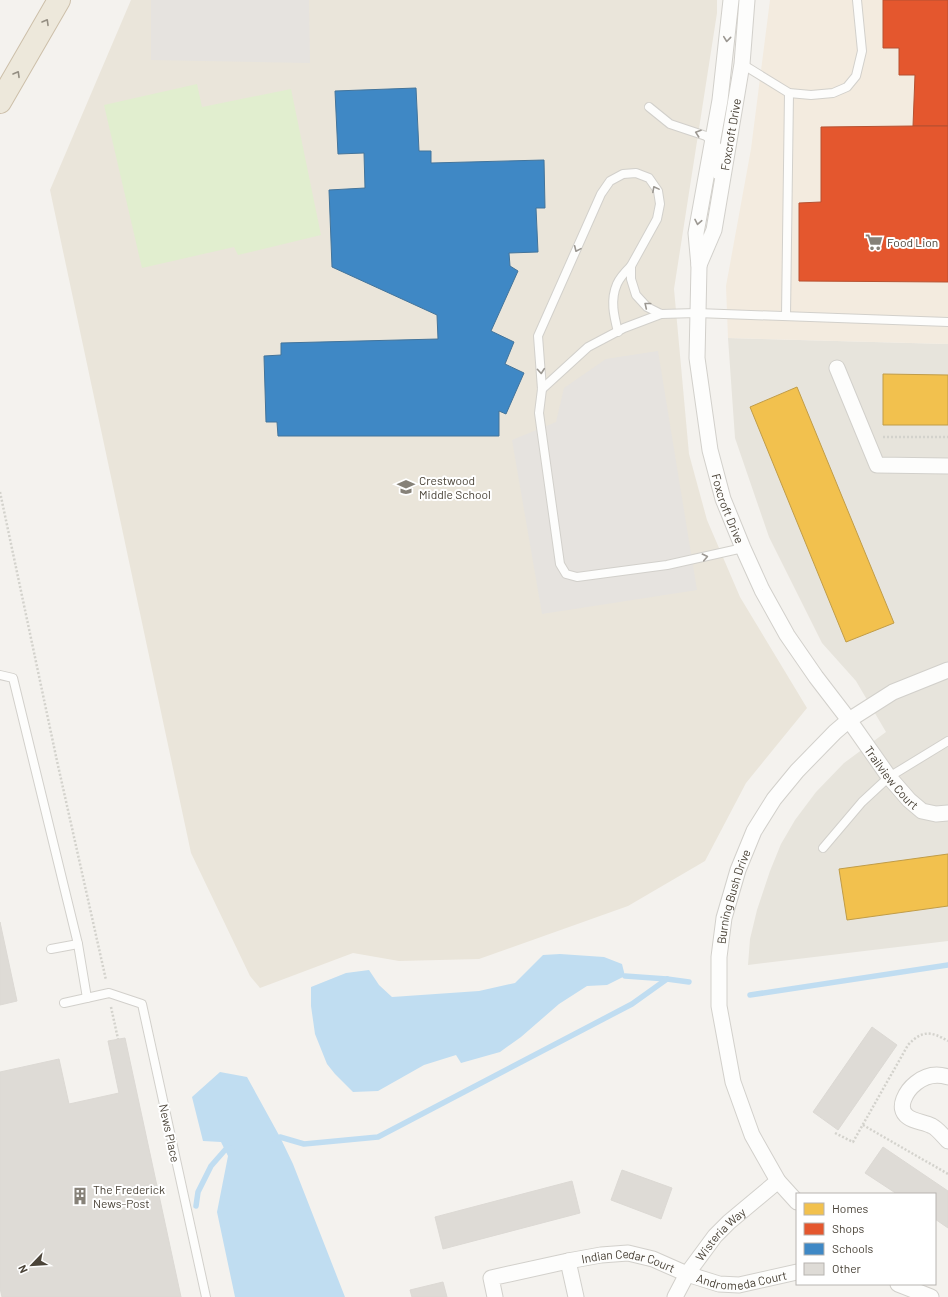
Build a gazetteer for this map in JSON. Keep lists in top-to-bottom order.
{
  "streets": {
    "street": [
      "Foxcroft Drive",
      "Trailview Court",
      "Burning Bush Drive",
      "Wisteria Way",
      "Indian Cedar Court",
      "Andromeda Court"
    ],
    "lane": ["News Place"]
  },
  "crossings": [
    ["Foxcroft Drive", "Trailview Court"],
    ["Foxcroft Drive", "Burning Bush Drive"],
    ["Trailview Court", "Burning Bush Drive"],
    ["Burning Bush Drive", "Wisteria Way"],
    ["Wisteria Way", "Indian Cedar Court"],
    ["Wisteria Way", "Andromeda Court"],
    ["Indian Cedar Court", "Andromeda Court"]
  ],
  "places": {
    "supermarket": ["Food Lion"],
    "school or university": ["Crestwood Middle School"],
    "building": ["The Frederick News-Post"]
  },
  "legend": [
    "Homes",
    "Shops",
    "Schools",
    "Other"
  ],
  "north": "bottom left"
}
